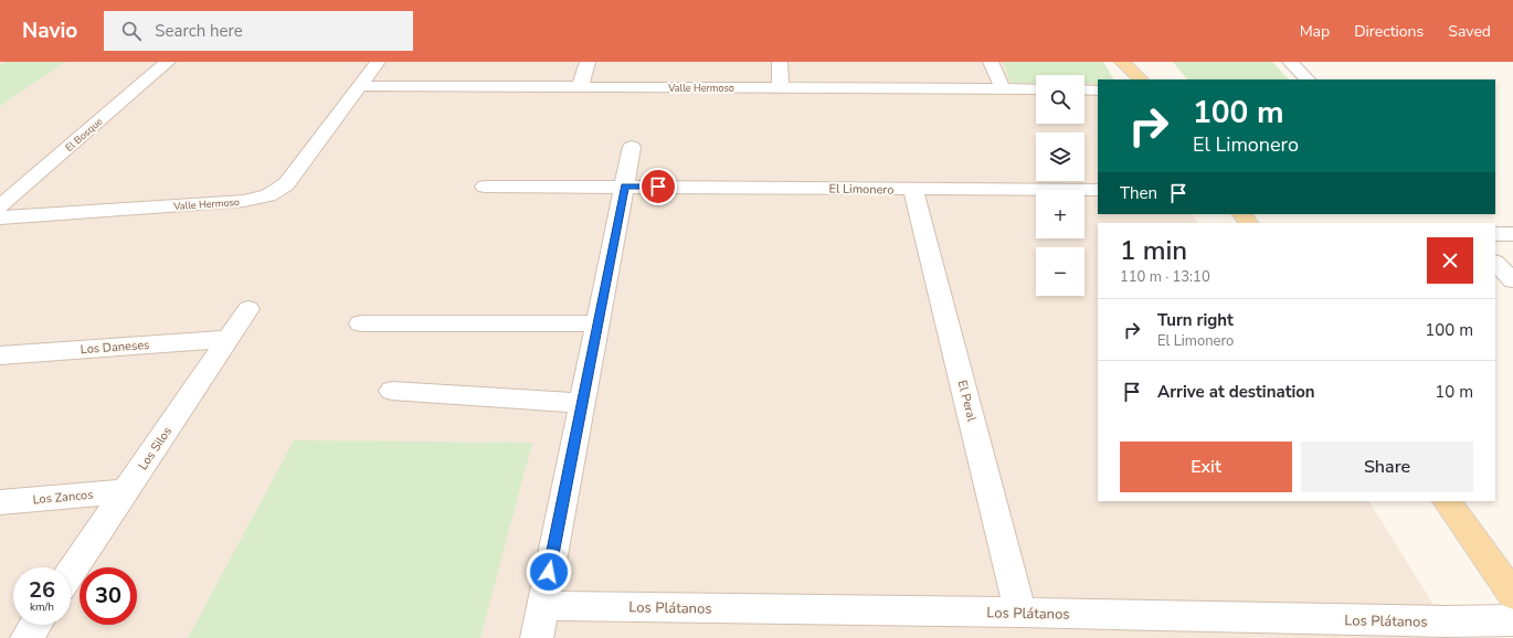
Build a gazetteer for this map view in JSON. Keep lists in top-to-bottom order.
{
  "streets": {
    "street": [
      "Valle Hermoso",
      "El Bosque",
      "El Limonero",
      "Los Daneses",
      "El Peral",
      "Los Silos",
      "Los Zancos",
      "Los Plátanos"
    ]
  },
  "crossings": [
    ["El Limonero", "El Peral"],
    ["Los Daneses", "Los Silos"],
    ["El Peral", "Los Plátanos"],
    ["Los Silos", "Los Zancos"]
  ],
  "page": {
    "header": "Navio",
    "search": "Search here",
    "nav": ["Map", "Directions", "Saved"],
    "map_buttons": ["+", "−"],
    "turn": ["100 m", "El Limonero"],
    "then": "Then",
    "heading": ["1 min", "110 m · 13:10"],
    "list": [
      {
        "name": "Turn right",
        "note": "El Limonero",
        "value": "100 m"
      },
      {
        "name": "Arrive at destination",
        "value": "10 m"
      }
    ],
    "buttons": ["Exit", "Share"],
    "speed": "26 km/h",
    "limit": "30"
  }
}
